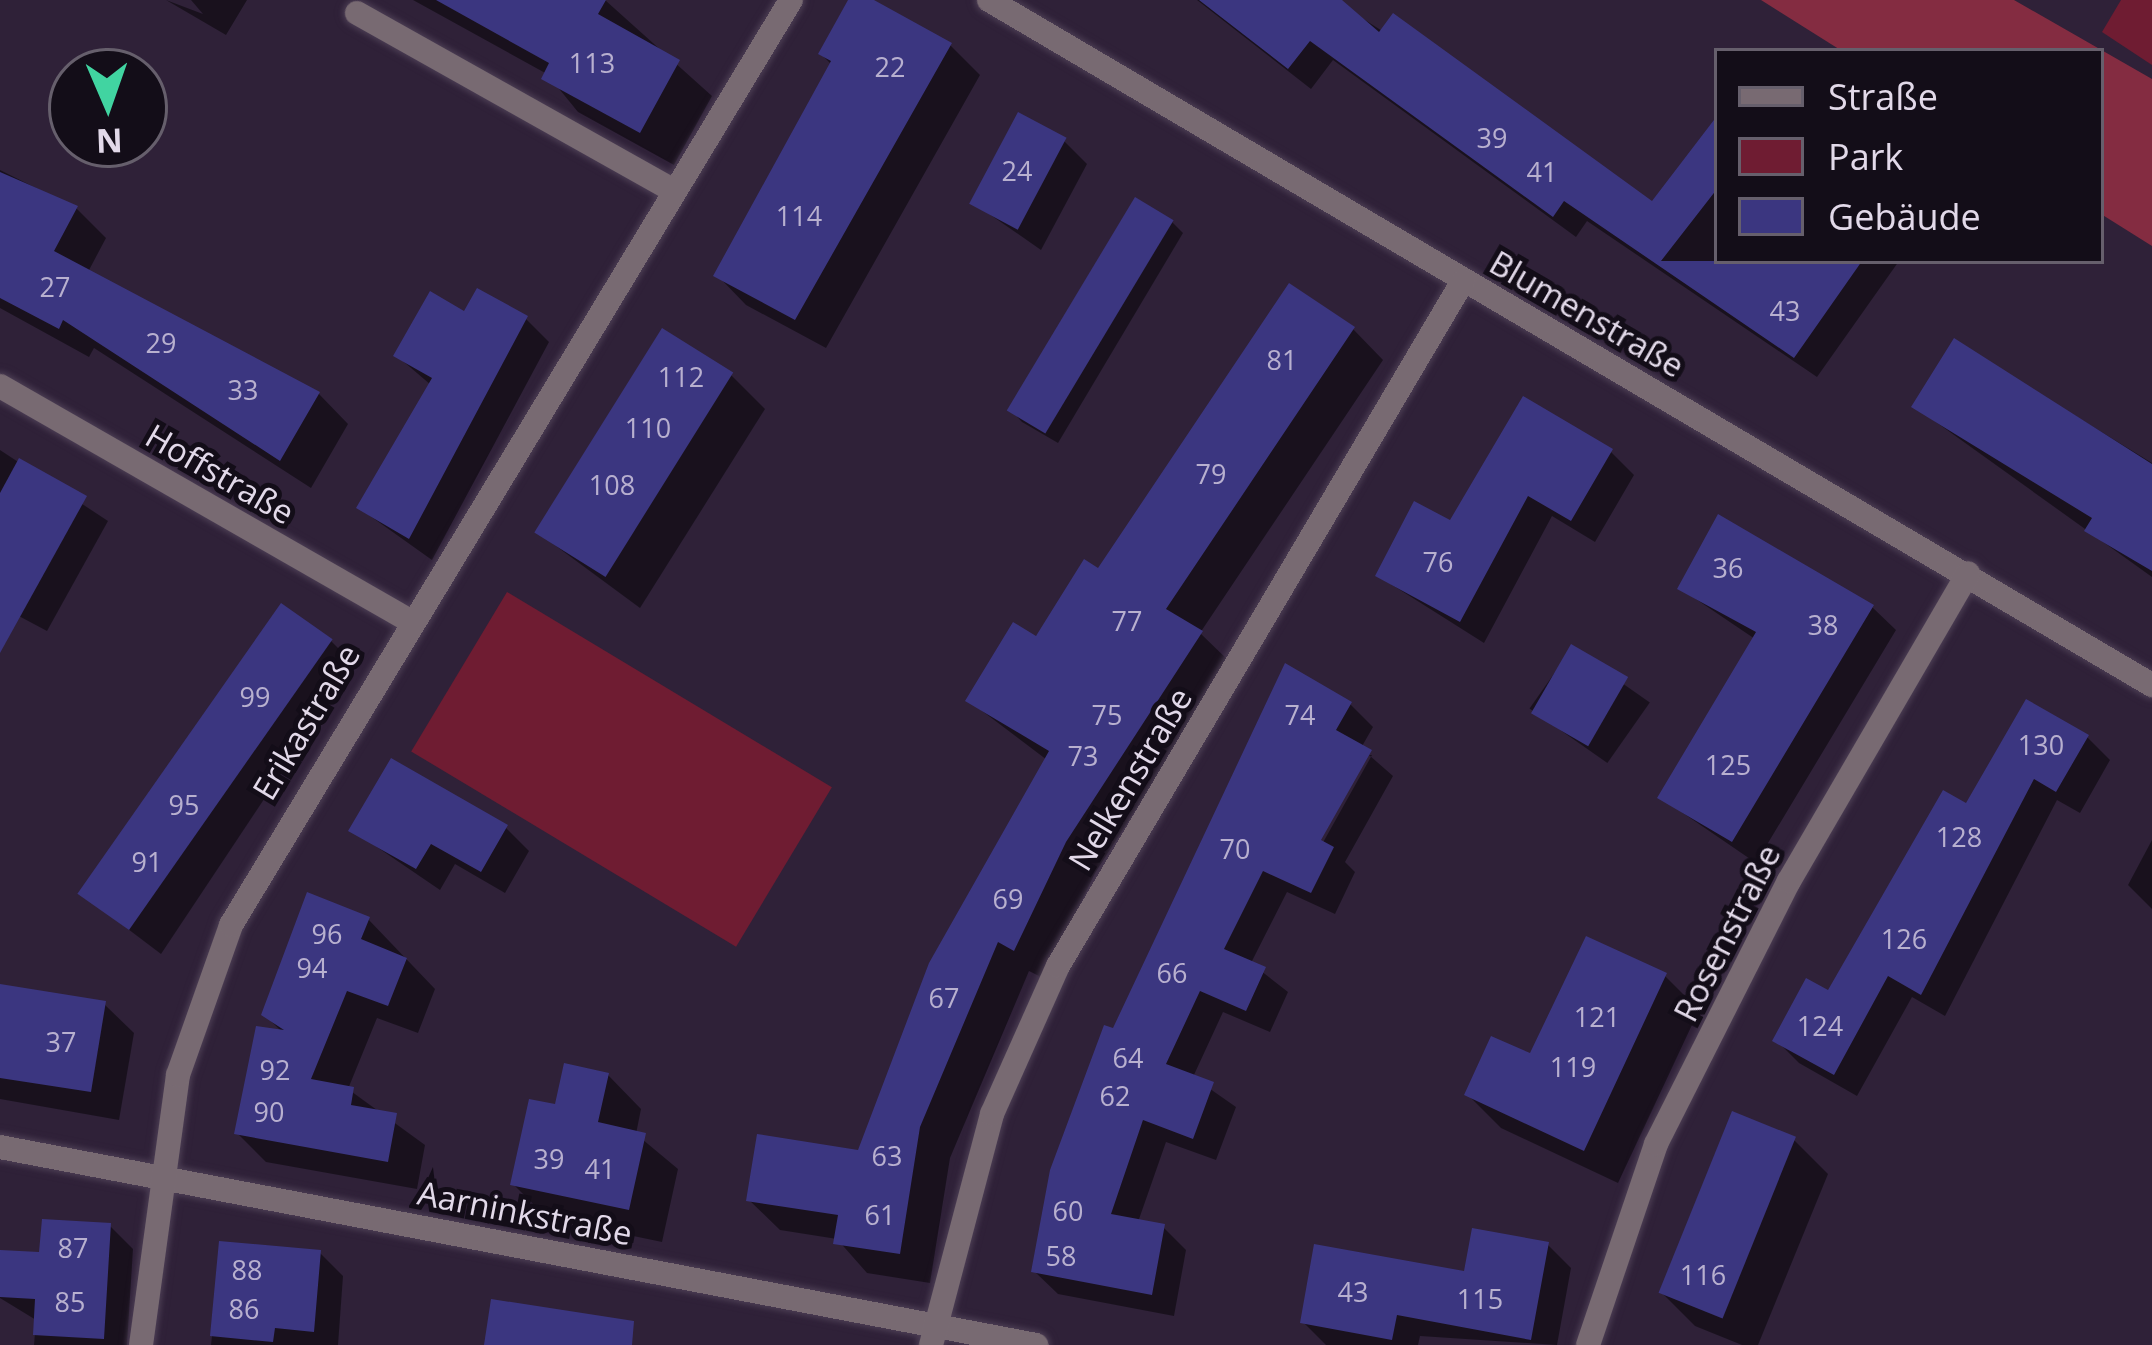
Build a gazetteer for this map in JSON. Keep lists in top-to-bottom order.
{
  "streets": {
    "street": [
      "Blumenstraße",
      "Hoffstraße",
      "Erikastraße",
      "Nelkenstraße",
      "Rosenstraße",
      "Aarninkstraße"
    ]
  },
  "crossings": [
    ["Blumenstraße", "Nelkenstraße"],
    ["Blumenstraße", "Rosenstraße"],
    ["Hoffstraße", "Erikastraße"],
    ["Erikastraße", "Aarninkstraße"],
    ["Nelkenstraße", "Aarninkstraße"]
  ],
  "house_numbers": [
    "113",
    "22",
    "39",
    "24",
    "41",
    "114",
    "27",
    "43",
    "29",
    "81",
    "112",
    "33",
    "110",
    "79",
    "108",
    "76",
    "36",
    "77",
    "38",
    "99",
    "75",
    "74",
    "130",
    "73",
    "125",
    "95",
    "128",
    "70",
    "91",
    "69",
    "96",
    "126",
    "94",
    "66",
    "67",
    "121",
    "124",
    "37",
    "64",
    "119",
    "92",
    "62",
    "90",
    "63",
    "39",
    "41",
    "60",
    "61",
    "87",
    "58",
    "88",
    "116",
    "43",
    "115",
    "85",
    "86"
  ],
  "legend": ["Straße", "Park", "Gebäude"],
  "north": "bottom"
}
